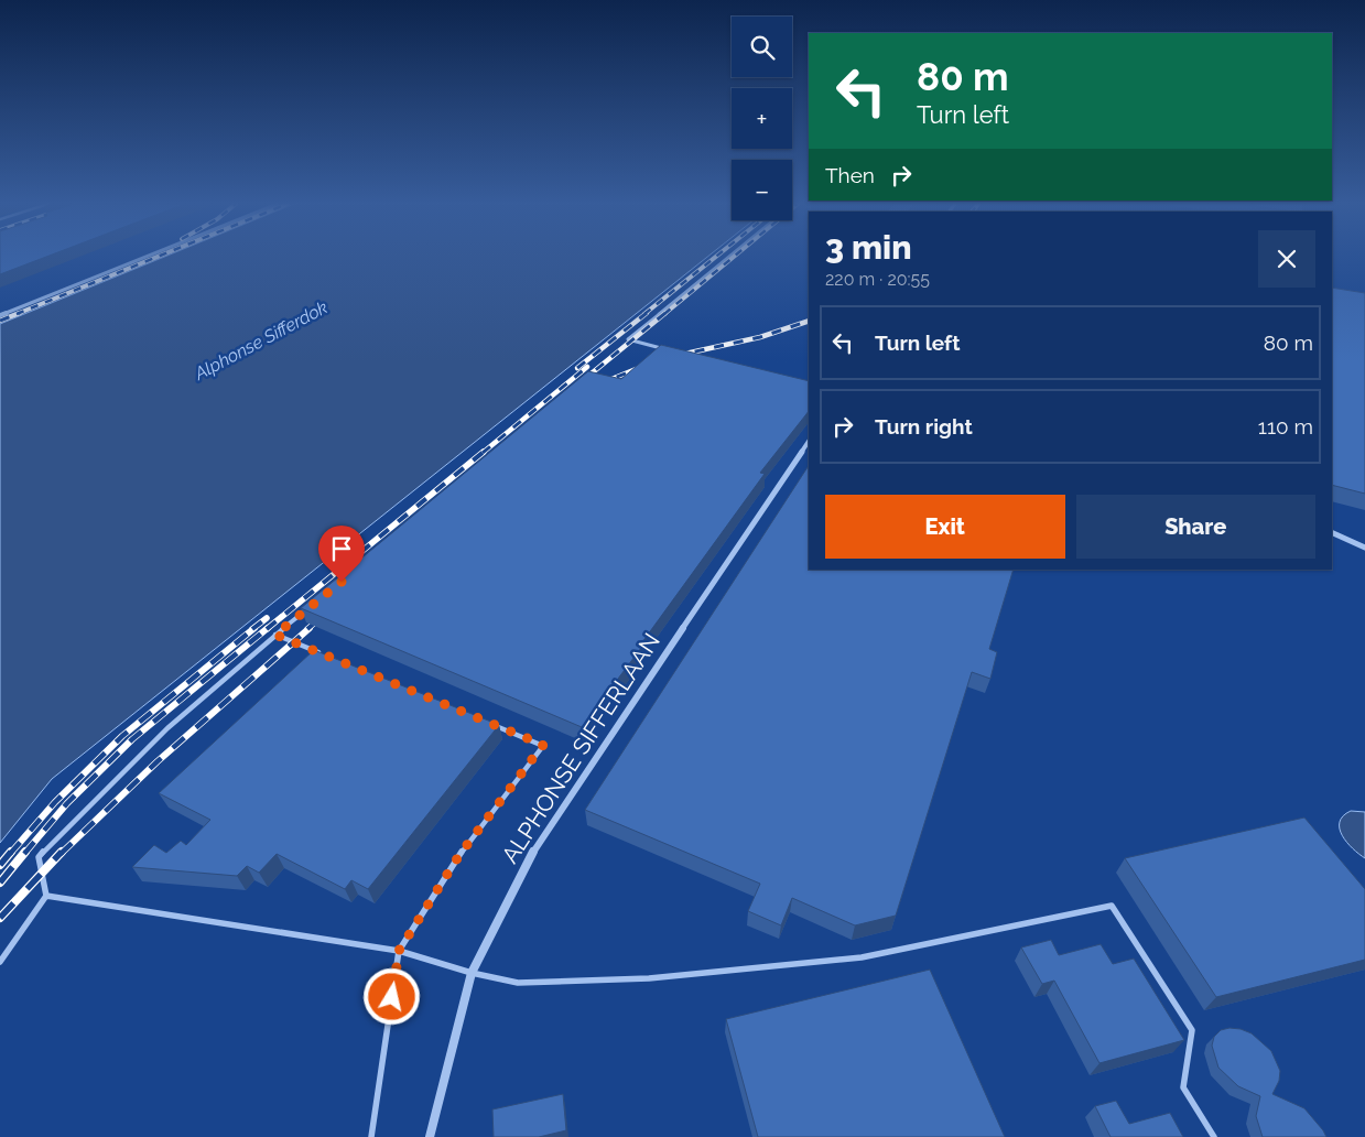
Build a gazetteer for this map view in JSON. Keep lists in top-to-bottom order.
{
  "streets": {
    "street": ["ALPHONSE SIFFERLAAN"]
  },
  "water": ["Alphonse Sifferdok"],
  "page": {
    "map_buttons": ["+", "−"],
    "turn": ["80 m", "Turn left"],
    "then": "Then",
    "heading": ["3 min", "220 m · 20:55"],
    "list": [
      {
        "name": "Turn left",
        "value": "80 m"
      },
      {
        "name": "Turn right",
        "value": "110 m"
      }
    ],
    "buttons": ["Exit", "Share"]
  }
}
